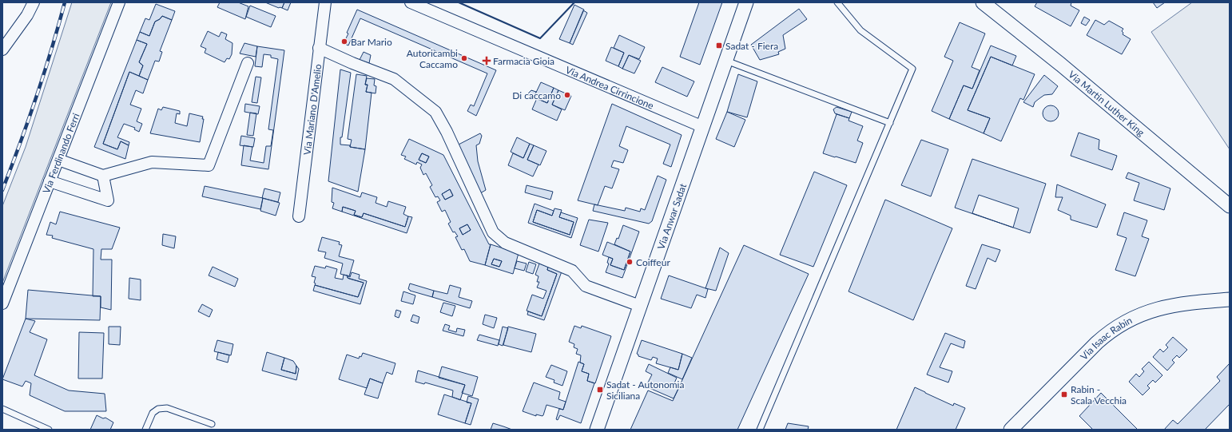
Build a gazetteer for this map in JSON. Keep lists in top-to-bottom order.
{
  "streets": {
    "street": [
      "Via Andrea Cirrincione",
      "Via Martin Luther King",
      "Via Mariano D'Amelio",
      "Via Ferdinando Ferri",
      "Via Anwar Sadat",
      "Via Isaac Rabin"
    ]
  },
  "crossings": [
    ["Via Andrea Cirrincione", "Via Anwar Sadat"]
  ],
  "places": {
    "other": [
      "Bar Mario",
      "Autoricambi Caccamo",
      "Di caccamo",
      "Coiffeur"
    ],
    "transit": ["Sadat - Fiera", "Sadat - Autonomia Siciliana", "Rabin - Scala Vecchia"],
    "health": ["Farmacia Gioia"]
  }
}
